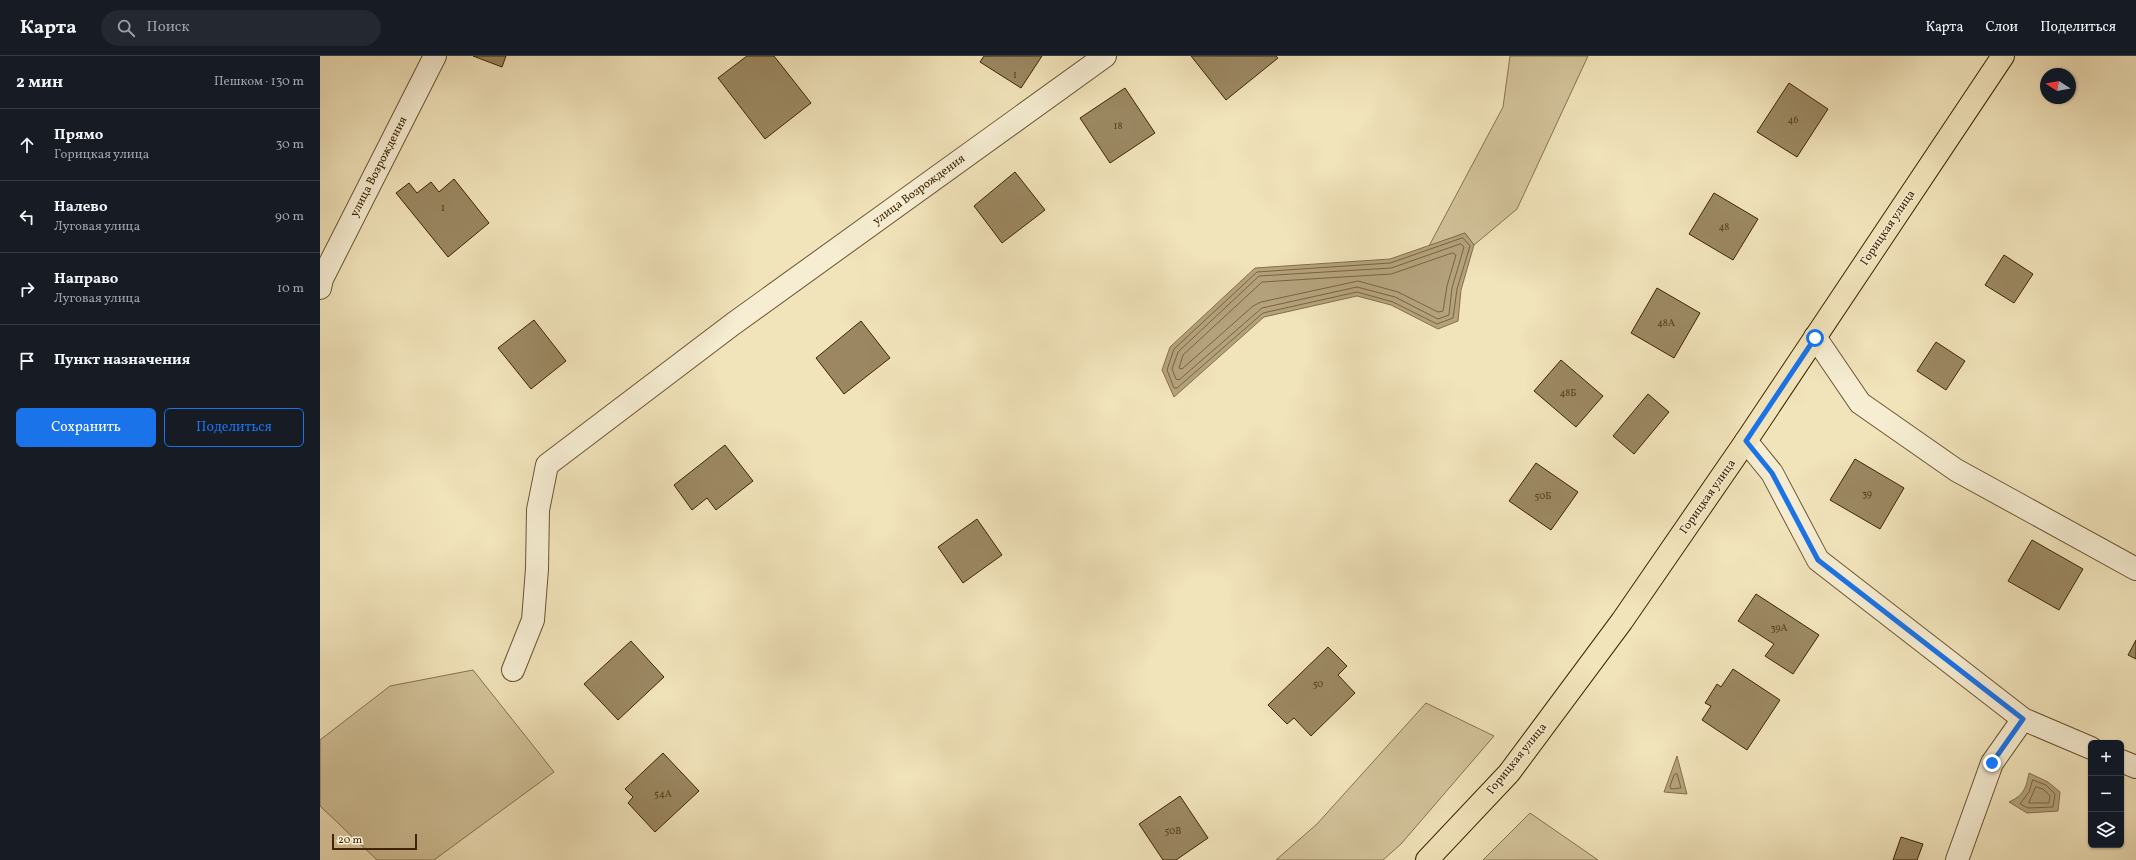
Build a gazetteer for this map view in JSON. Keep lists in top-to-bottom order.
{
  "streets": {
    "main road": ["Горицкая улица"],
    "street": ["улица Возрождения"]
  },
  "house_numbers": [
    "1",
    "46",
    "18",
    "1",
    "48",
    "48А",
    "48Б",
    "39",
    "50Б",
    "39А",
    "50",
    "54А",
    "50В"
  ],
  "scale_bar": "20 m",
  "north": "left",
  "page": {
    "header": "Карта",
    "search": "Поиск",
    "nav": ["Карта", "Слои", "Поделиться"],
    "heading": ["2 мин", "Пешком · 130 m"],
    "list": [
      ["Прямо", "Горицкая улица", "30 m"],
      ["Налево", "Луговая улица", "90 m"],
      ["Направо", "Луговая улица", "10 m"],
      "Пункт назначения"
    ],
    "buttons": ["Сохранить", "Поделиться"],
    "map_buttons": ["+", "−"],
    "scale": "20 m"
  }
}
